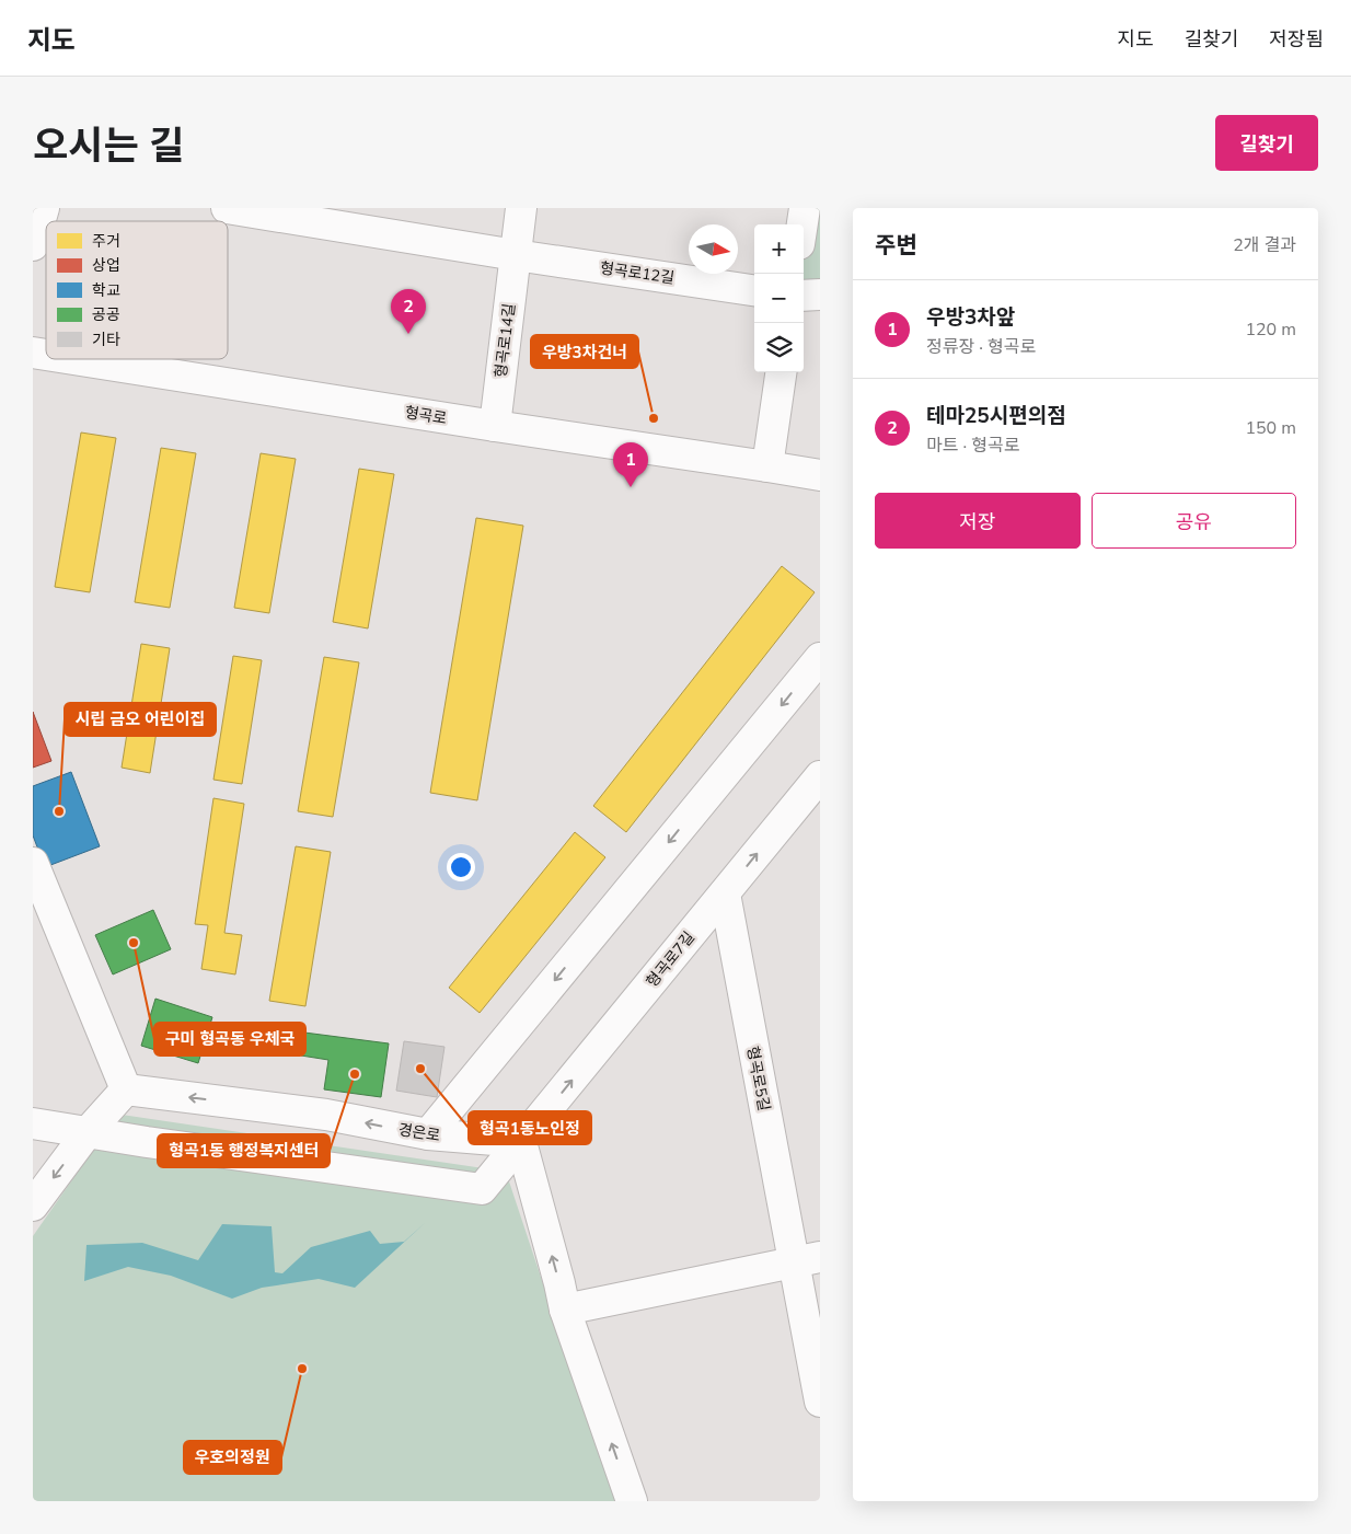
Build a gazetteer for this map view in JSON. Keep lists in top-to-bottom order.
{
  "streets": {
    "street": [
      "형곡로12길",
      "형곡로14길",
      "형곡로",
      "형곡로7길",
      "형곡로5길",
      "경은로"
    ]
  },
  "crossings": [
    ["형곡로12길", "형곡로14길"],
    ["형곡로14길", "형곡로"],
    ["형곡로7길", "형곡로5길"],
    ["형곡로7길", "경은로"]
  ],
  "one_way": ["경은로"],
  "places": [
    "우방3차건너",
    "시립 금오 어린이집",
    "구미 형곡동 우체국",
    "형곡1동노인정",
    "형곡1동 행정복지센터",
    "우호의정원"
  ],
  "legend": [
    "주거",
    "상업",
    "학교",
    "공공",
    "기타"
  ],
  "north": "right",
  "page": {
    "header": "지도",
    "nav": ["지도", "길찾기", "저장됨"],
    "title": "오시는 길",
    "buttons": [
      "길찾기",
      ["저장", "공유"]
    ],
    "heading": ["주변", "2개 결과"],
    "map_buttons": ["+", "−"],
    "list": [
      {
        "mark": "1",
        "name": "우방3차앞",
        "note": "정류장 · 형곡로",
        "value": "120 m"
      },
      {
        "mark": "2",
        "name": "테마25시편의점",
        "note": "마트 · 형곡로",
        "value": "150 m"
      }
    ],
    "pins": ["2", "1"]
  }
}
